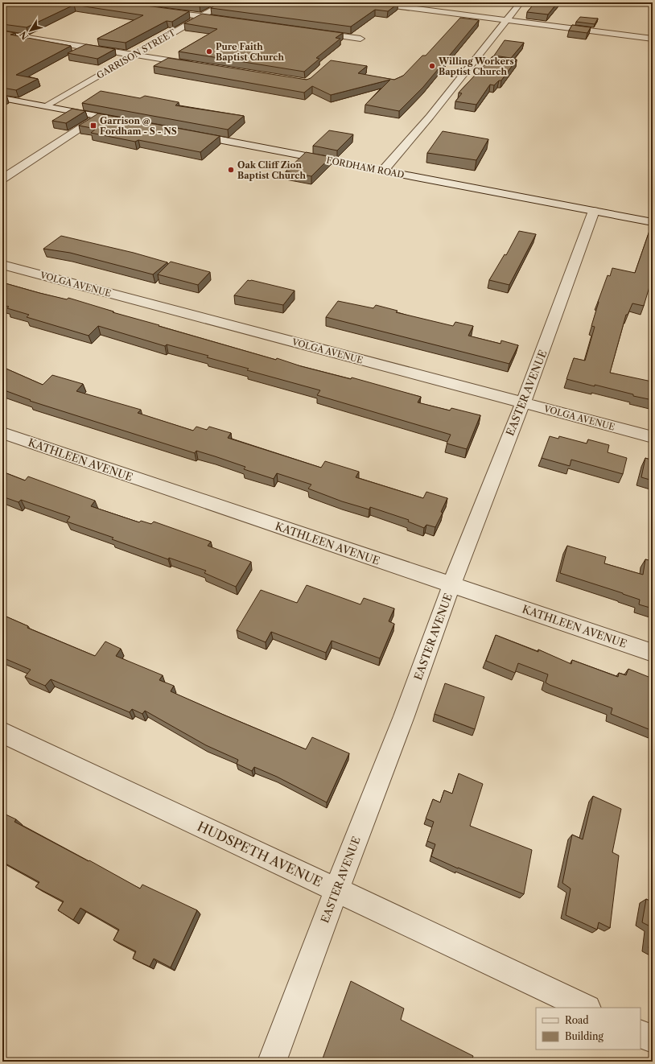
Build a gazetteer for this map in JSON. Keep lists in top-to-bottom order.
{
  "streets": {
    "street": [
      "GARRISON STREET",
      "FORDHAM ROAD",
      "VOLGA AVENUE",
      "EASTER AVENUE",
      "KATHLEEN AVENUE",
      "HUDSPETH AVENUE"
    ]
  },
  "crossings": [
    ["FORDHAM ROAD", "EASTER AVENUE"],
    ["VOLGA AVENUE", "EASTER AVENUE"],
    ["EASTER AVENUE", "KATHLEEN AVENUE"],
    ["EASTER AVENUE", "HUDSPETH AVENUE"]
  ],
  "places": {
    "other": ["Pure Faith Baptist Church", "Willing Workers Baptist Church", "Oak Cliff Zion Baptist Church"],
    "transit": ["Garrison @ Fordham - S - NS"]
  },
  "legend": ["Road", "Building"],
  "north": "bottom left"
}
